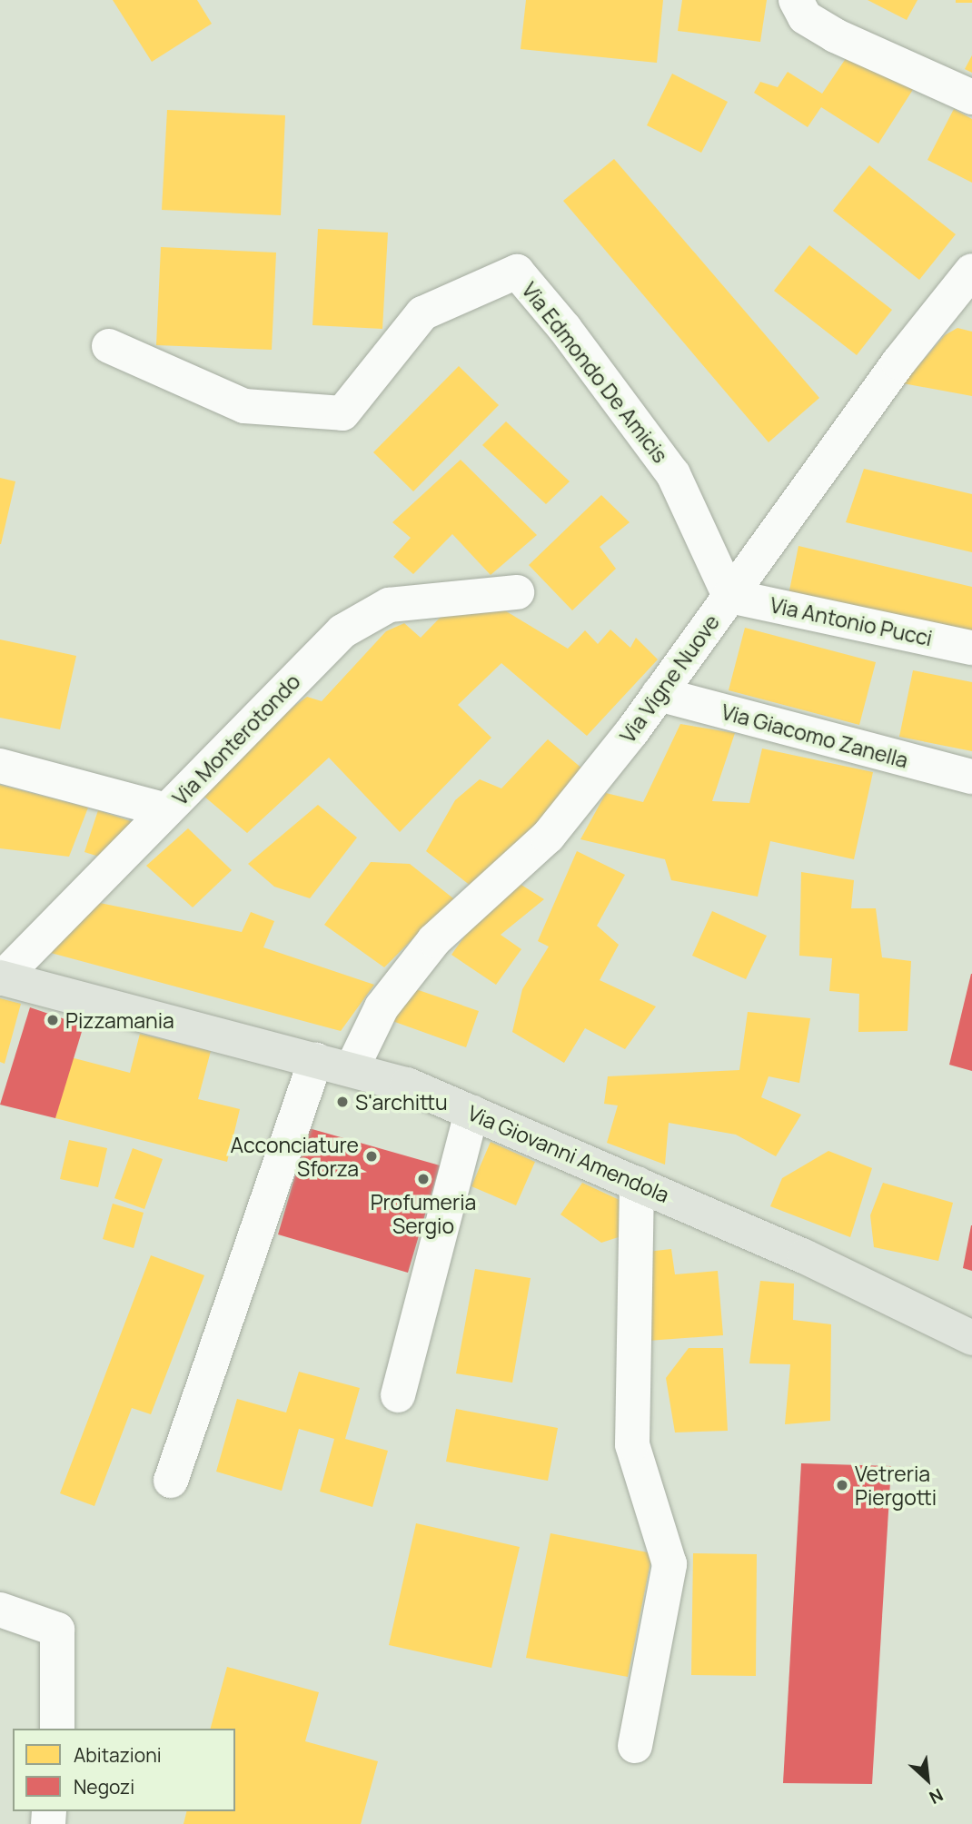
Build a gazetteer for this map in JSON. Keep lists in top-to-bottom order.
{
  "streets": {
    "main road": ["Via Giovanni Amendola"],
    "street": [
      "Via Edmondo De Amicis",
      "Via Antonio Pucci",
      "Via Vigne Nuove",
      "Via Giacomo Zanella",
      "Via Monterotondo"
    ]
  },
  "crossings": [
    ["Via Edmondo De Amicis", "Via Antonio Pucci"],
    ["Via Edmondo De Amicis", "Via Vigne Nuove"],
    ["Via Antonio Pucci", "Via Vigne Nuove"],
    ["Via Vigne Nuove", "Via Giacomo Zanella"],
    ["Via Vigne Nuove", "Via Giovanni Amendola"],
    ["Via Monterotondo", "Via Giovanni Amendola"]
  ],
  "places": [
    "Pizzamania",
    "S'archittu",
    "Acconciature Sforza",
    "Profumeria Sergio",
    "Vetreria Piergotti"
  ],
  "legend": ["Abitazioni", "Negozi"],
  "north": "bottom right"
}
